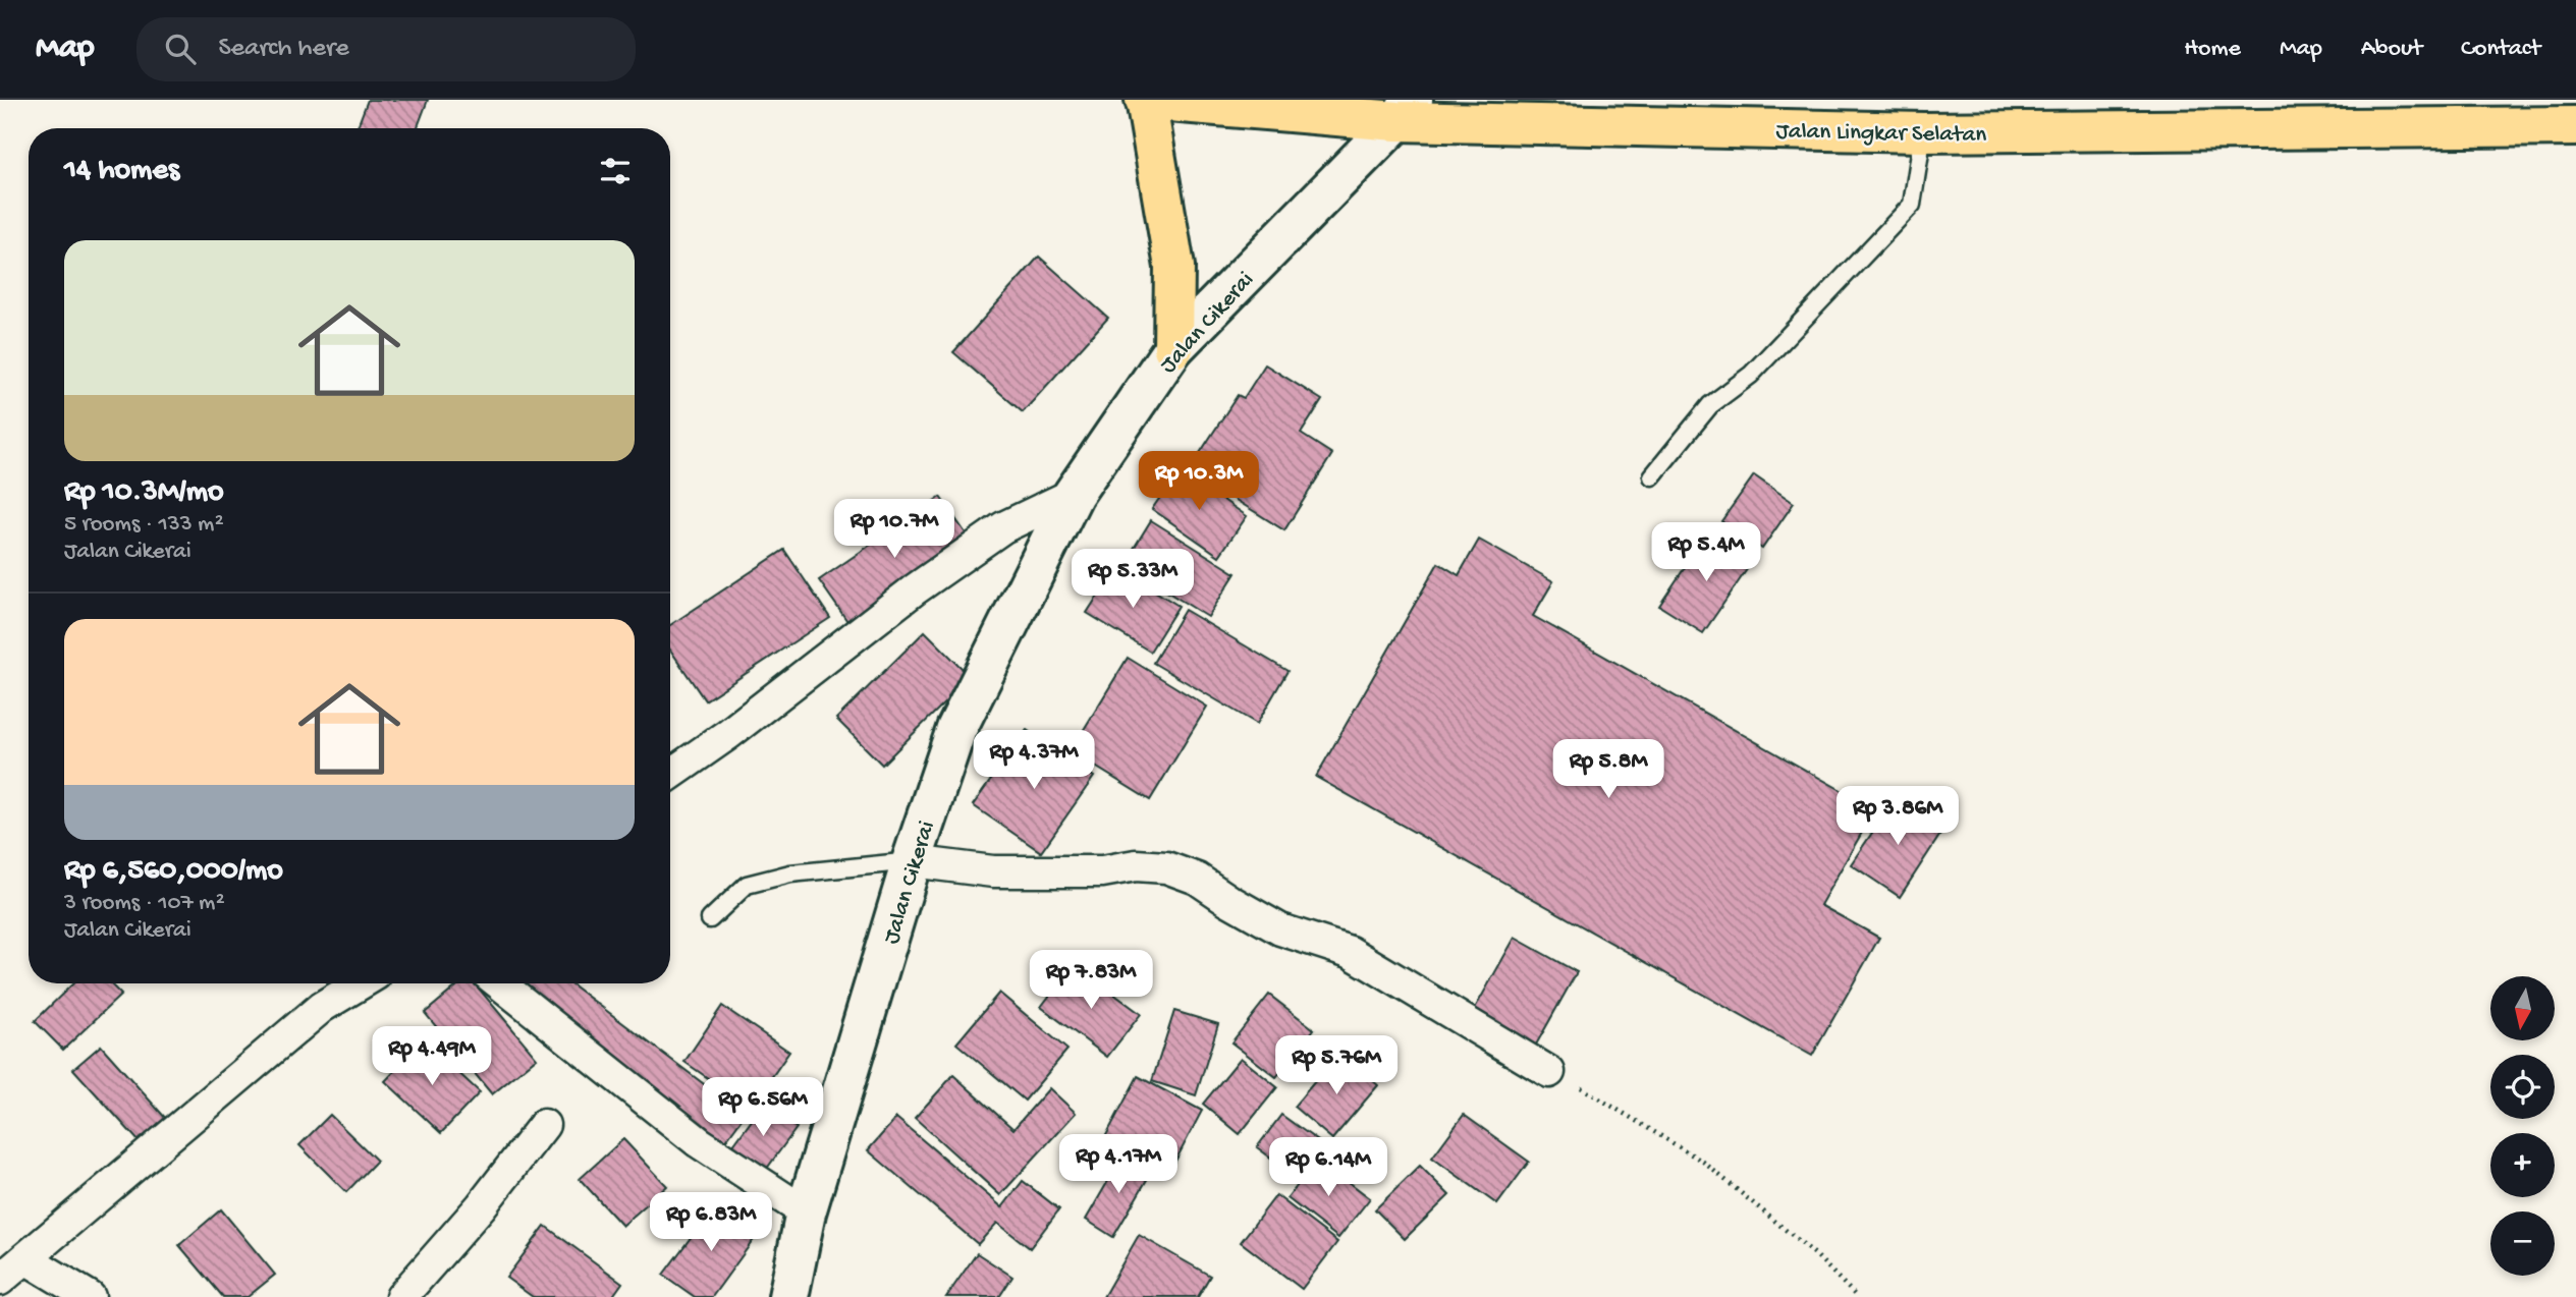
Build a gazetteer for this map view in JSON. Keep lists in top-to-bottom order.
{
  "streets": {
    "highway": ["Jalan Lingkar Selatan"],
    "street": ["Jalan Cikerai"]
  },
  "crossings": [
    ["Jalan Lingkar Selatan", "Jalan Cikerai"]
  ],
  "north": "bottom",
  "page": {
    "header": "Map",
    "search": "Search here",
    "nav": [
      "Home",
      "Map",
      "About",
      "Contact"
    ],
    "heading": "14 homes",
    "list": [
      {
        "name": "Rp 10.3M/mo",
        "note": "5 rooms · 133 m² · Jalan Cikerai"
      },
      {
        "name": "Rp 6,560,000/mo",
        "note": "3 rooms · 107 m² · Jalan Cikerai"
      }
    ],
    "price": [
      "Rp 10.3M",
      "Rp 10.7M",
      "Rp 5.4M",
      "Rp 5.33M",
      "Rp 4.37M",
      "Rp 5.8M",
      "Rp 3.86M",
      "Rp 7.83M",
      "Rp 4.49M",
      "Rp 5.76M",
      "Rp 6.56M",
      "Rp 4.17M",
      "Rp 6.14M",
      "Rp 6.83M"
    ],
    "map_buttons": ["+", "−"]
  }
}
